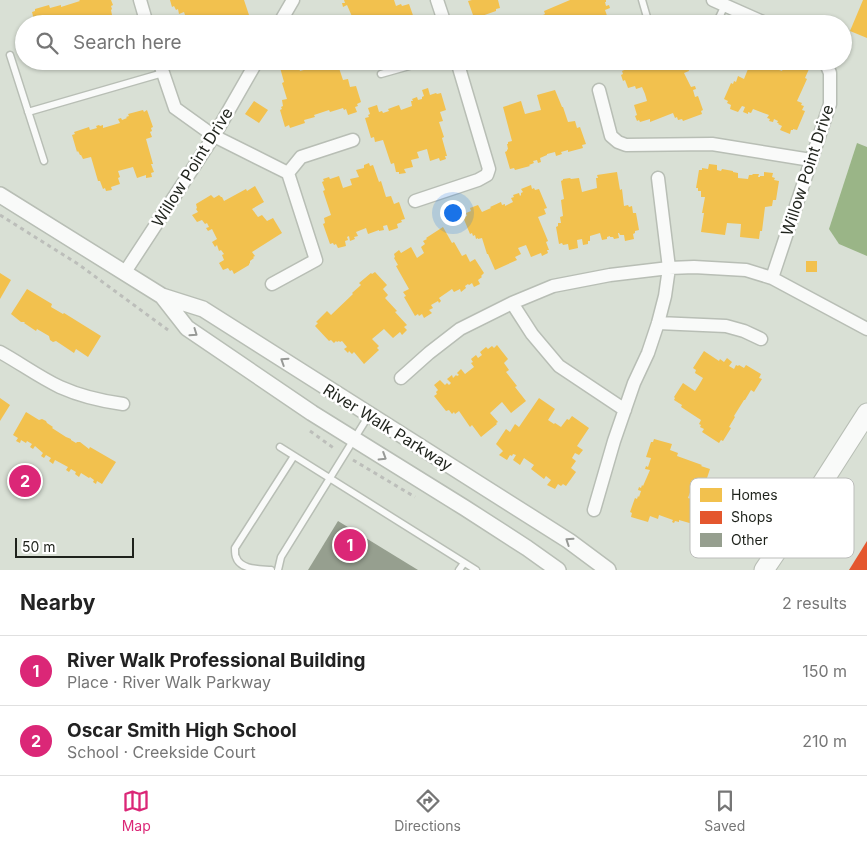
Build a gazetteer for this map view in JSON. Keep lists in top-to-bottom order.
{
  "streets": {
    "street": ["Willow Point Drive", "River Walk Parkway"]
  },
  "crossings": [
    ["Willow Point Drive", "River Walk Parkway"]
  ],
  "legend": ["Homes", "Shops", "Other"],
  "scale_bar": "50 m",
  "page": {
    "search": "Search here",
    "pins": ["2", "1"],
    "scale": "50 m",
    "heading": ["Nearby", "2 results"],
    "list": [
      {
        "mark": "1",
        "name": "River Walk Professional Building",
        "note": "Place · River Walk Parkway",
        "value": "150 m"
      },
      {
        "mark": "2",
        "name": "Oscar Smith High School",
        "note": "School · Creekside Court",
        "value": "210 m"
      }
    ],
    "nav": ["Map", "Directions", "Saved"]
  }
}
